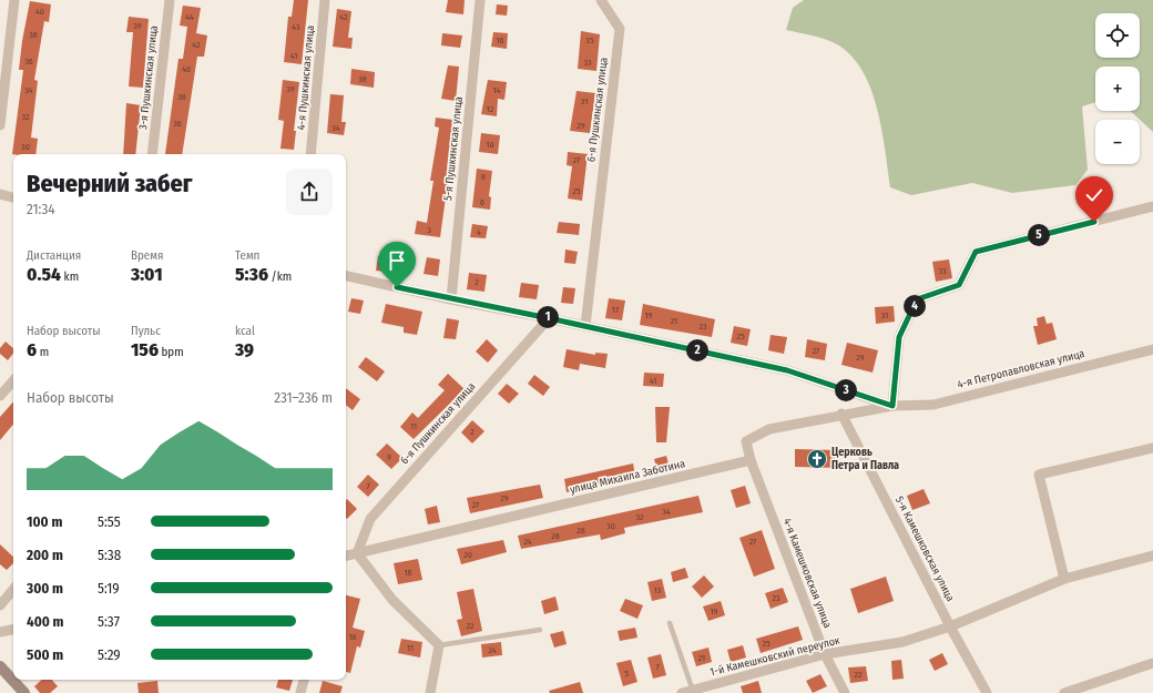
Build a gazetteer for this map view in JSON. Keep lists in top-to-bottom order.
{
  "streets": {
    "street": [
      "3-я Пушкинская улица",
      "4-я Пушкинская улица",
      "6-я Пушкинская улица",
      "5-я Пушкинская улица",
      "4-я Петропавловская улица",
      "улица Михаила Заботина",
      "5-я Камешковская улица",
      "4-я Камешковская улица",
      "1-й Камешковский переулок"
    ]
  },
  "crossings": [
    ["6-я Пушкинская улица", "улица Михаила Заботина"],
    ["улица Михаила Заботина", "4-я Камешковская улица"],
    ["5-я Камешковская улица", "1-й Камешковский переулок"],
    ["4-я Камешковская улица", "1-й Камешковский переулок"]
  ],
  "places": {
    "church": ["Церковь Петра и Павла"]
  },
  "house_numbers": [
    "40",
    "44",
    "42",
    "39",
    "43",
    "38",
    "16",
    "35",
    "42",
    "41",
    "36",
    "33",
    "40",
    "38",
    "39",
    "34",
    "14",
    "38",
    "31",
    "12",
    "32",
    "36",
    "29",
    "34",
    "10",
    "30",
    "27",
    "8",
    "25",
    "6",
    "3",
    "4",
    "33",
    "2",
    "17",
    "19",
    "31",
    "21",
    "23",
    "25",
    "27",
    "29",
    "41",
    "11",
    "2",
    "9",
    "7",
    "29",
    "27",
    "34",
    "32",
    "30",
    "28",
    "26",
    "24",
    "27",
    "20",
    "18",
    "13",
    "23",
    "19",
    "22",
    "18",
    "25",
    "11",
    "24",
    "21",
    "7",
    "5",
    "22"
  ],
  "page": {
    "map_buttons": ["+", "−"],
    "heading": ["Вечерний забег", "21:34"],
    "pins": [
      "5",
      "4",
      "1",
      "2",
      "3"
    ],
    "stats": [
      ["Дистанция", "0.54 km"],
      ["Время", "3:01"],
      ["Темп", "5:36 /km"],
      ["Набор высоты", "6 m"],
      ["Пульс", "156 bpm"],
      ["kcal", "39"]
    ],
    "chart": ["Набор высоты", "231–236 m"],
    "list": [
      {
        "name": "100 m",
        "note": "5:55"
      },
      {
        "name": "200 m",
        "note": "5:38"
      },
      {
        "name": "300 m",
        "note": "5:19"
      },
      {
        "name": "400 m",
        "note": "5:37"
      },
      {
        "name": "500 m",
        "note": "5:29"
      }
    ]
  }
}
